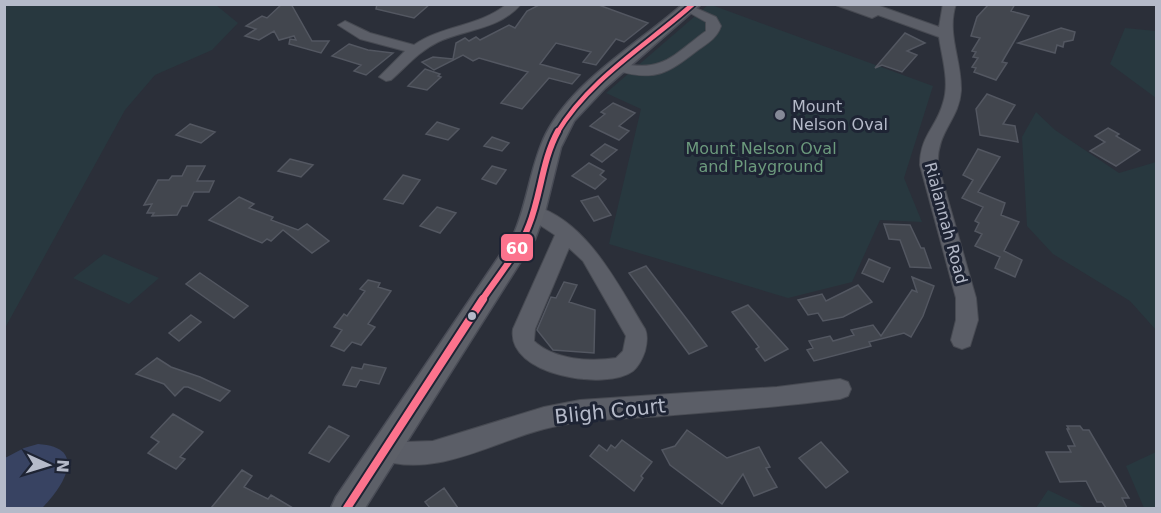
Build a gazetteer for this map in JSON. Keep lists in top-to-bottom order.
{
  "streets": {
    "street": ["Rialannah Road", "Bligh Court"]
  },
  "parks": ["Mount Nelson Oval and Playground"],
  "places": ["Mount Nelson Oval"],
  "lines": ["transit line 60"],
  "north": "right"
}
